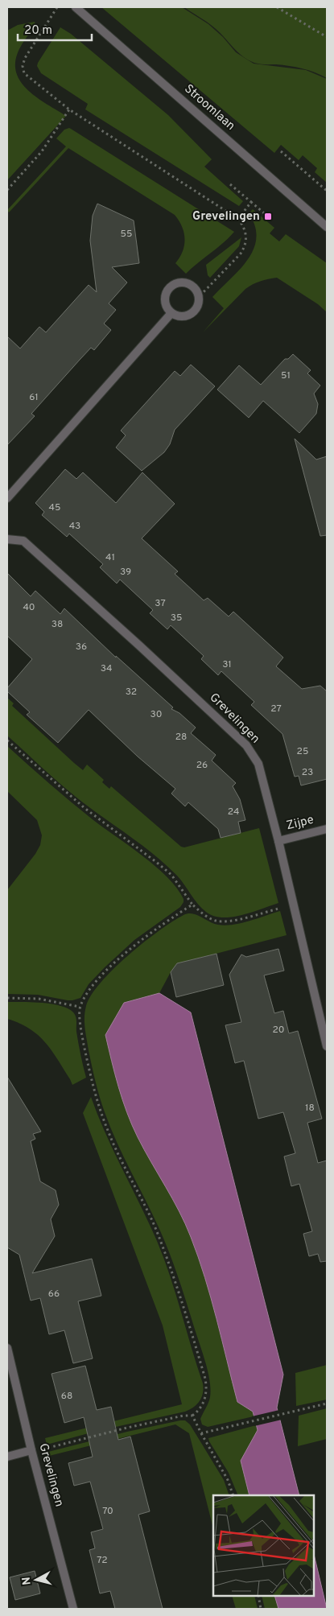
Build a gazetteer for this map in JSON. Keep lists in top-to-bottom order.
{
  "streets": {
    "street": ["Stroomlaan", "Grevelingen", "Zijpe"]
  },
  "crossings": [
    ["Grevelingen", "Zijpe"]
  ],
  "places": {
    "transit": ["Grevelingen"]
  },
  "house_numbers": [
    "55",
    "51",
    "61",
    "45",
    "43",
    "41",
    "39",
    "37",
    "40",
    "35",
    "38",
    "36",
    "31",
    "34",
    "32",
    "27",
    "30",
    "28",
    "25",
    "26",
    "23",
    "24",
    "20",
    "18",
    "66",
    "68",
    "70",
    "72"
  ],
  "scale_bar": "20 m",
  "north": "left"
}
